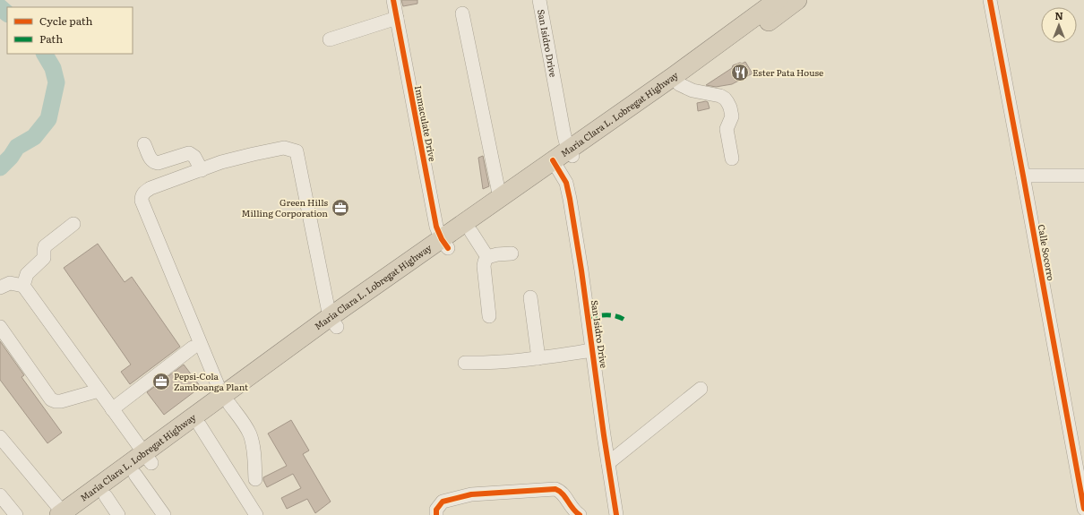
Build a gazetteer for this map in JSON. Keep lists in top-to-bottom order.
{
  "streets": {
    "highway": ["Maria Clara L. Lobregat Highway"],
    "street": ["San Isidro Drive", "Immaculate Drive", "Calle Socorro"]
  },
  "crossings": [
    ["San Isidro Drive", "Maria Clara L. Lobregat Highway"],
    ["Maria Clara L. Lobregat Highway", "Immaculate Drive"]
  ],
  "places": {
    "restaurant": ["Ester Pata House"],
    "office": ["Green Hills Milling Corporation", "Pepsi-Cola Zamboanga Plant"]
  },
  "legend": ["Cycle path", "Path"],
  "north": "top"
}
